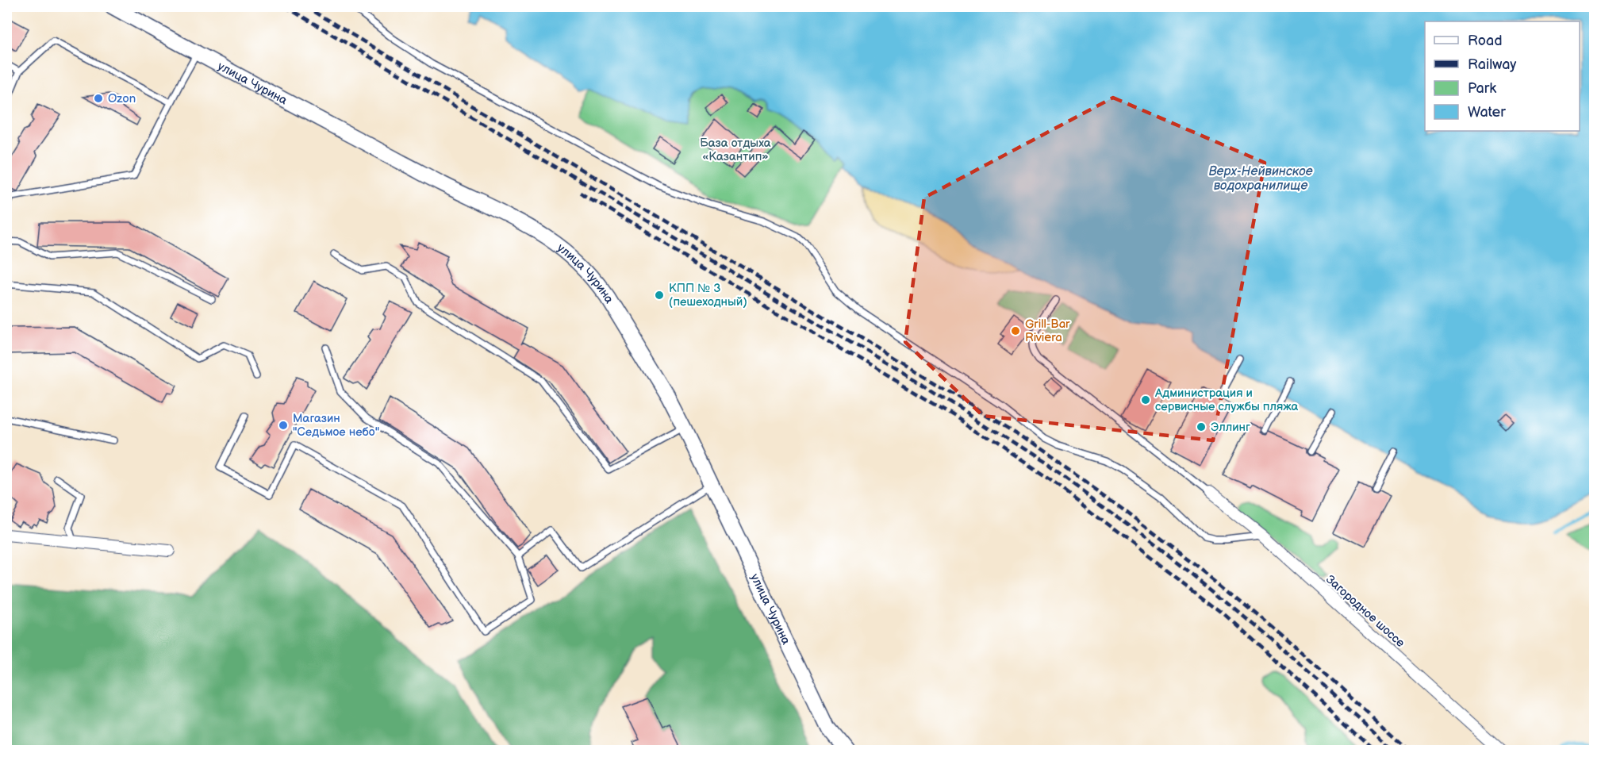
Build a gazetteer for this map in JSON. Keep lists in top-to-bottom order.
{
  "streets": {
    "street": ["улица Чурина", "Загородное шоссе"]
  },
  "water": ["Верх-Нейвинское водохранилище"],
  "parks": ["База отдыха «Казантип»"],
  "places": [
    "Ozon",
    "КПП № 3 (пешеходный)",
    "Grill-Bar Riviera",
    "Администрация и сервисные службы пляжа",
    "Магазин \"Седьмое небо\"",
    "Эллинг"
  ],
  "legend": [
    "Road",
    "Railway",
    "Park",
    "Water"
  ]
}
